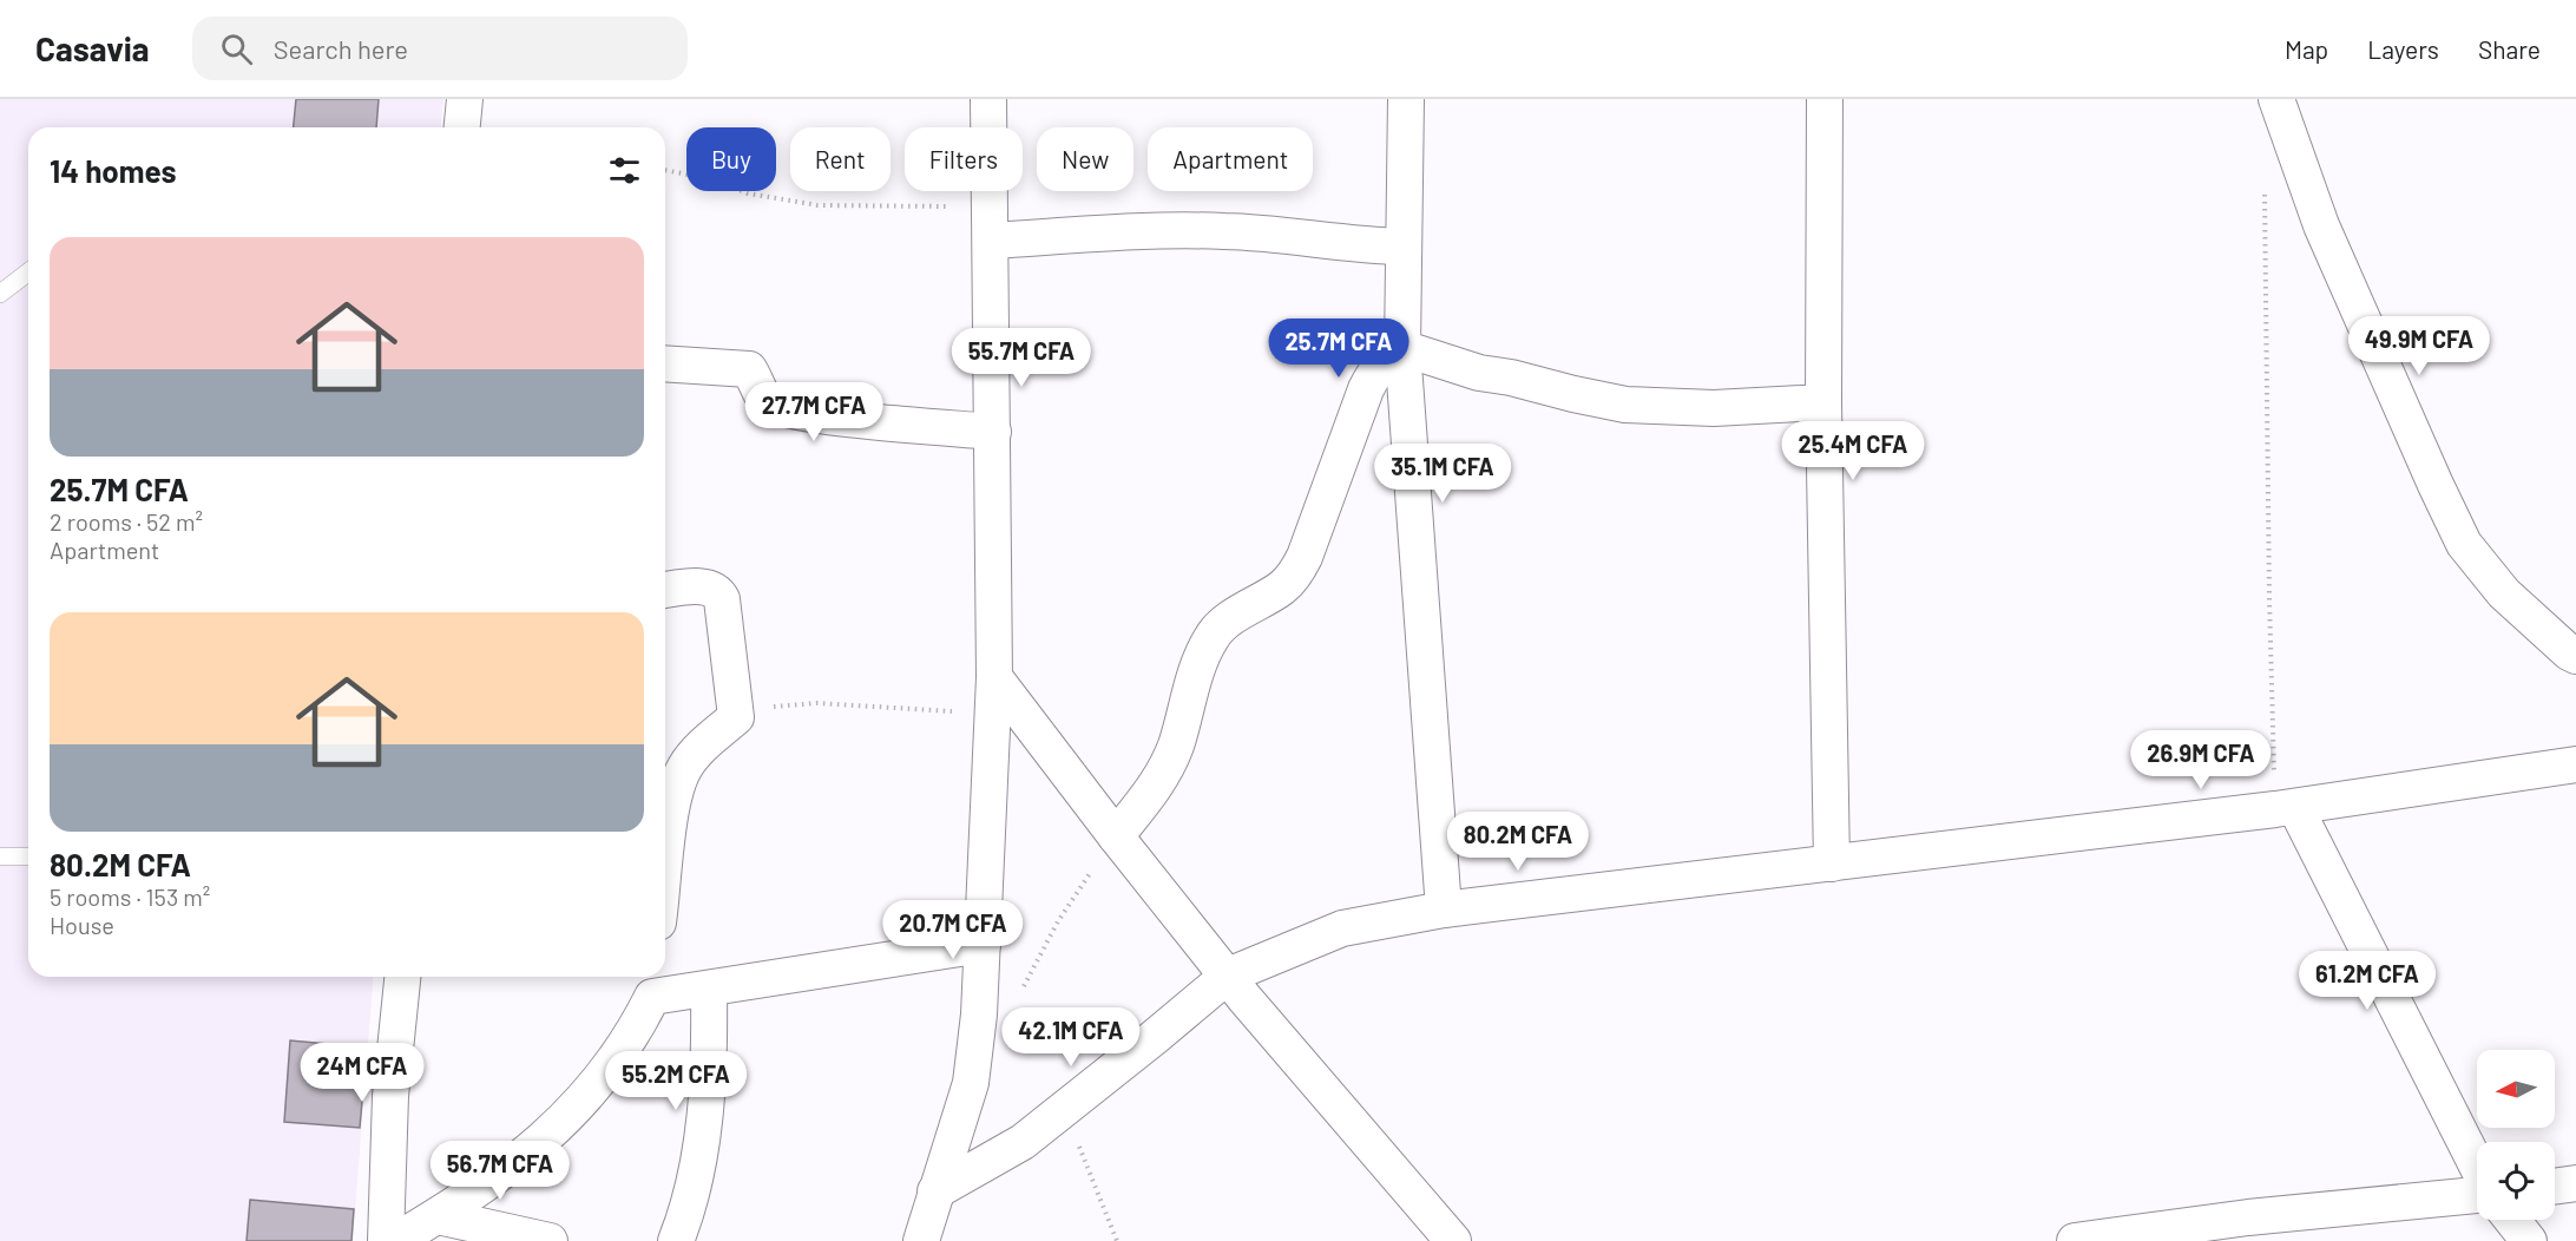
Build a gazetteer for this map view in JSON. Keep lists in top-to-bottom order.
{
  "north": "left",
  "page": {
    "header": "Casavia",
    "search": "Search here",
    "nav": ["Map", "Layers", "Share"],
    "chip": [
      "Buy",
      "Rent",
      "Filters",
      "New",
      "Apartment"
    ],
    "heading": "14 homes",
    "list": [
      {
        "name": "25.7M CFA",
        "note": "2 rooms · 52 m² · Apartment"
      },
      {
        "name": "80.2M CFA",
        "note": "5 rooms · 153 m² · House"
      }
    ],
    "price": [
      "49.9M CFA",
      "25.7M CFA",
      "55.7M CFA",
      "27.7M CFA",
      "25.4M CFA",
      "35.1M CFA",
      "26.9M CFA",
      "80.2M CFA",
      "20.7M CFA",
      "61.2M CFA",
      "42.1M CFA",
      "24M CFA",
      "55.2M CFA",
      "56.7M CFA"
    ]
  }
}
